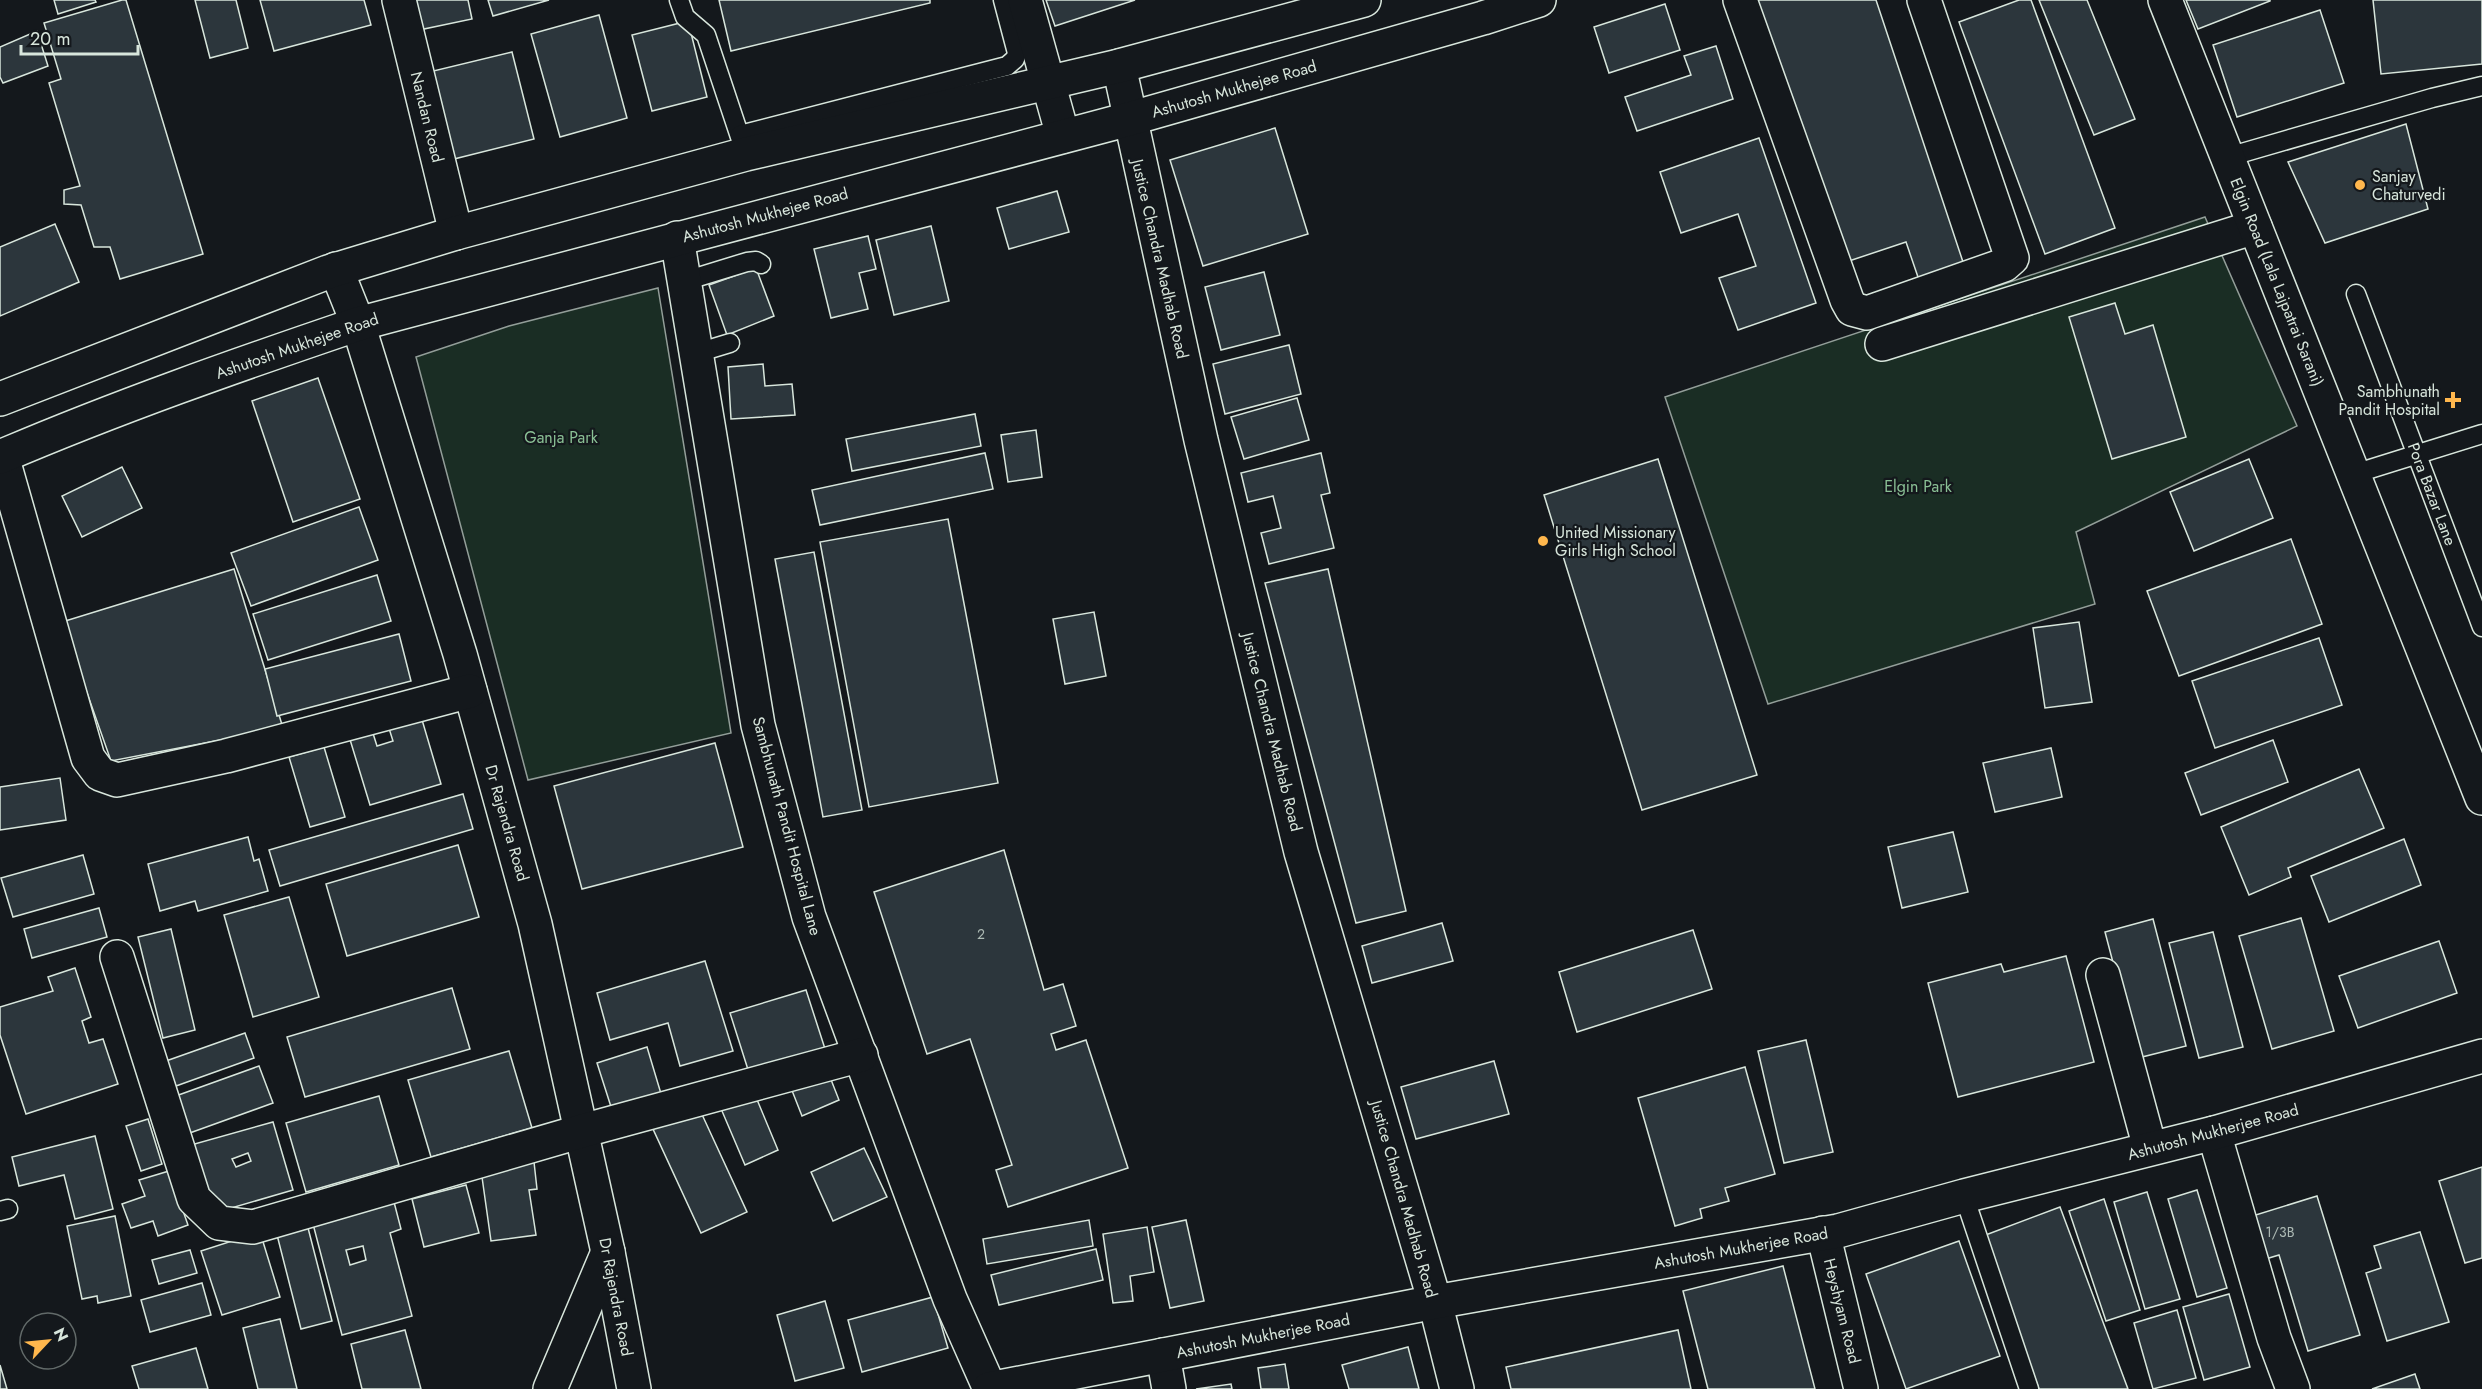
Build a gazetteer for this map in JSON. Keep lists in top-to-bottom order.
{
  "streets": {
    "street": [
      "Ashutosh Mukhejee Road",
      "Nandan Road",
      "Justice Chandra Madhab Road",
      "Elgin Road (Lala Lajpatrai Sarani)",
      "Dr Rajendra Road",
      "Sambhunath Pandit Hospital Lane",
      "Ashutosh Mukherjee Road",
      "Heyshyam Road"
    ],
    "lane": ["Pora Bazar Lane"]
  },
  "crossings": [
    ["Ashutosh Mukhejee Road", "Justice Chandra Madhab Road"],
    ["Ashutosh Mukhejee Road", "Dr Rajendra Road"],
    ["Ashutosh Mukhejee Road", "Sambhunath Pandit Hospital Lane"],
    ["Justice Chandra Madhab Road", "Ashutosh Mukherjee Road"],
    ["Sambhunath Pandit Hospital Lane", "Ashutosh Mukherjee Road"],
    ["Ashutosh Mukherjee Road", "Heyshyam Road"]
  ],
  "parks": ["Ganja Park", "Elgin Park"],
  "places": {
    "other": ["Sanjay Chaturvedi", "United Missionary Girls High School"],
    "health": ["Sambhunath Pandit Hospital"]
  },
  "house_numbers": ["2", "1/3B"],
  "scale_bar": "20 m",
  "north": "top right"
}
